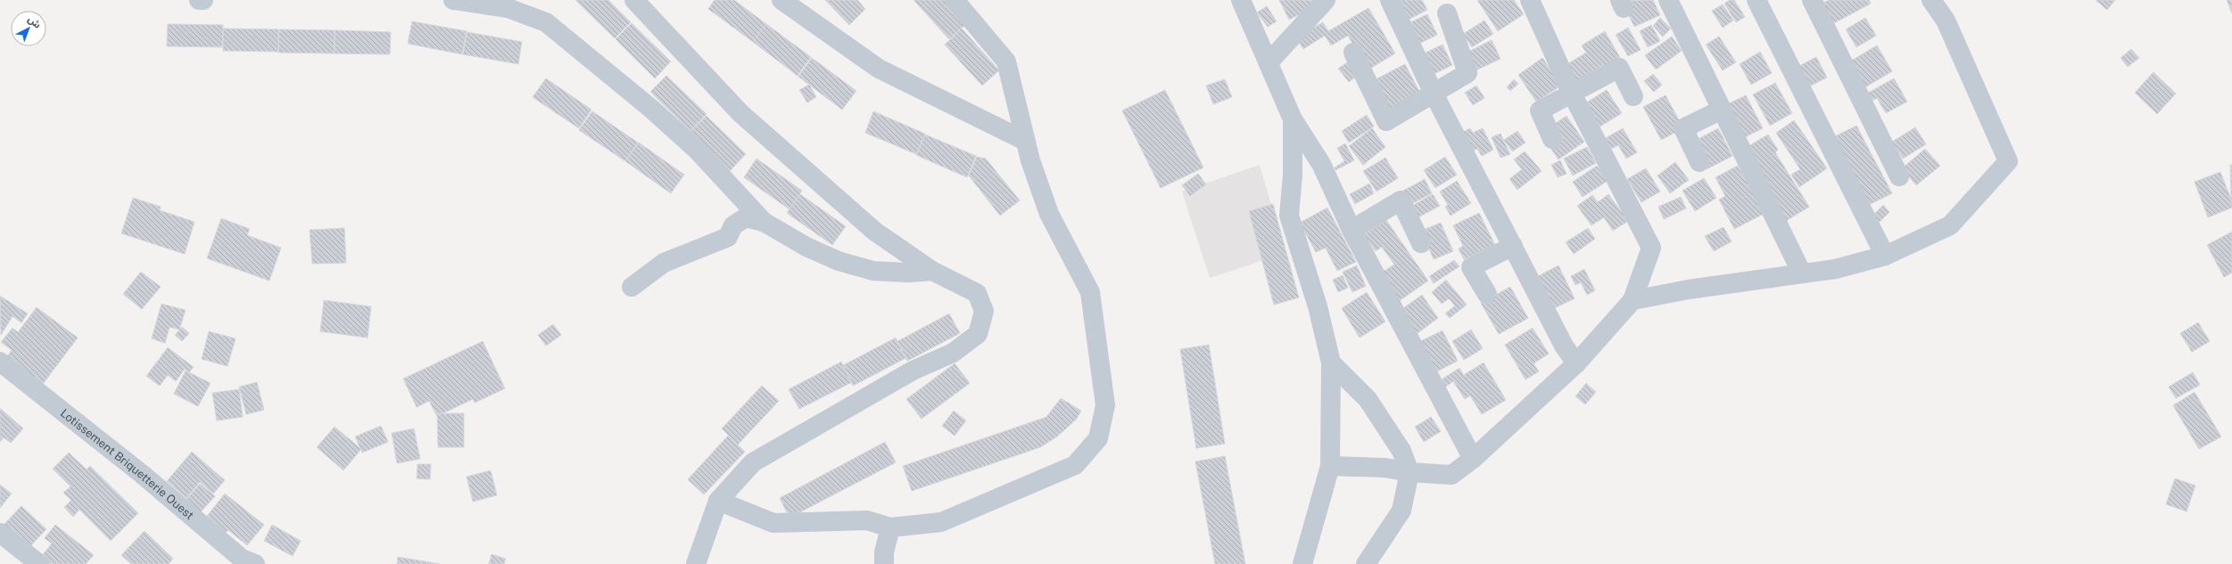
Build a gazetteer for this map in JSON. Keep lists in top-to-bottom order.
{
  "streets": {
    "street": ["Lotissement Briquetterie Ouest"]
  },
  "north": "top right"
}
